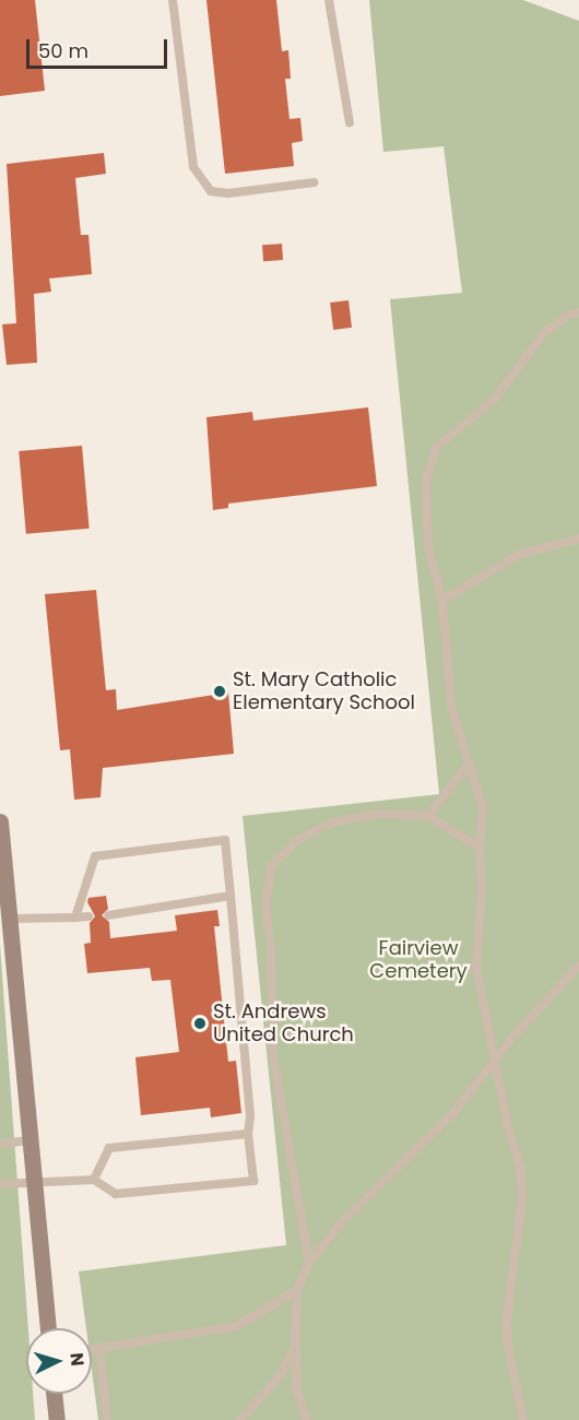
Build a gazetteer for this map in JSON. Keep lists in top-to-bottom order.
{
  "parks": ["Fairview Cemetery"],
  "places": ["St. Mary Catholic Elementary School", "St. Andrews United Church"],
  "scale_bar": "50 m",
  "north": "right"
}
